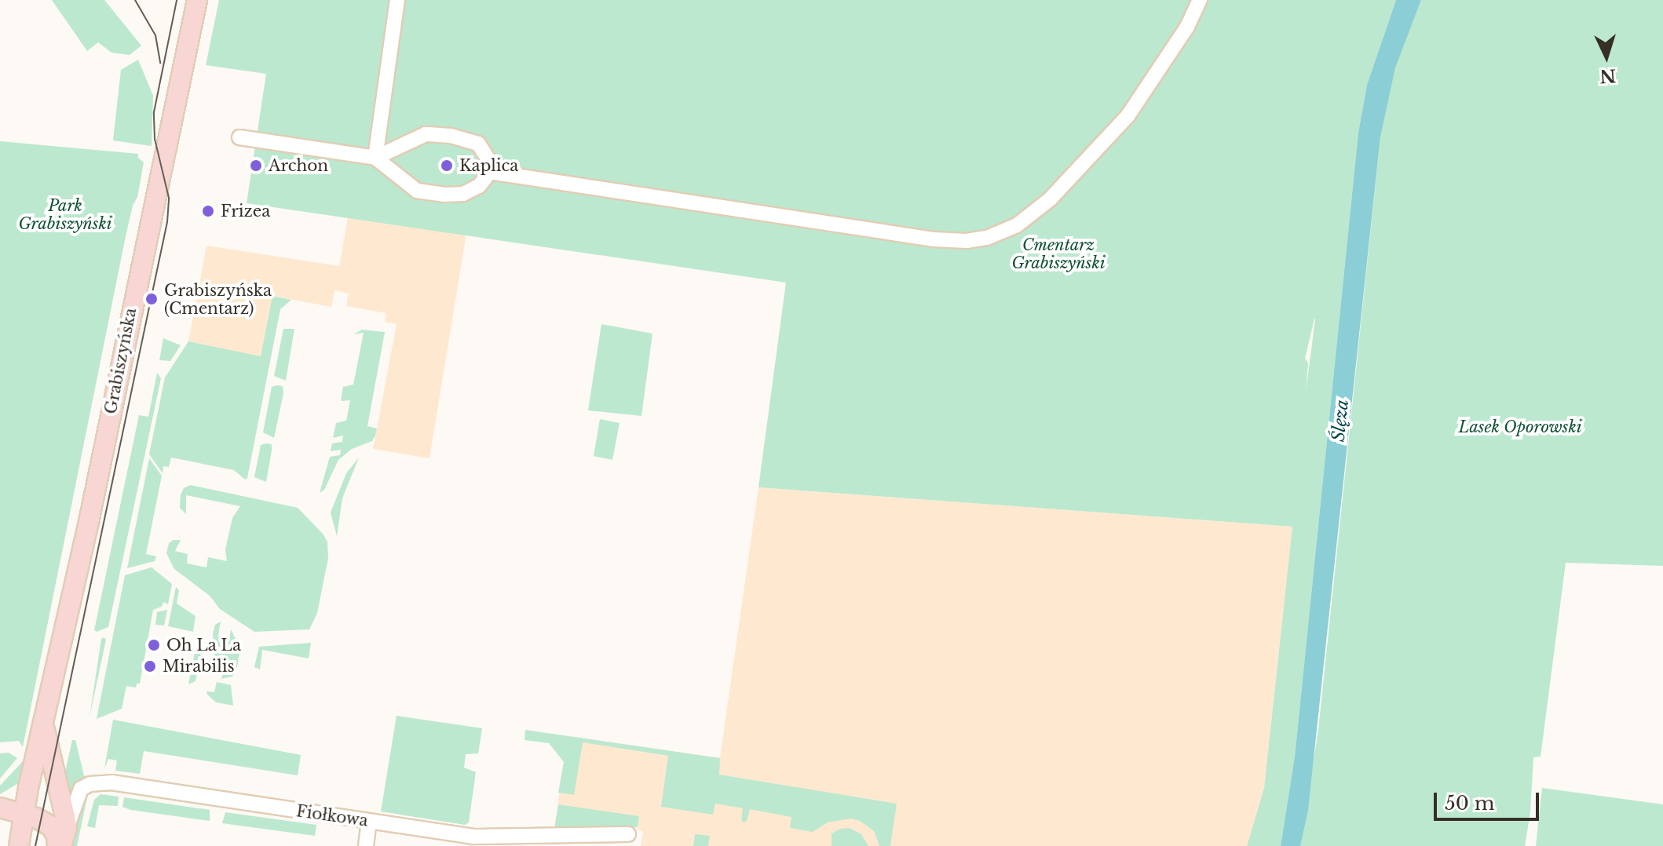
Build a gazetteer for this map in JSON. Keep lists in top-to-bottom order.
{
  "streets": {
    "main road": ["Grabiszyńska"],
    "street": ["Fiołkowa"]
  },
  "crossings": [
    ["Grabiszyńska", "Fiołkowa"]
  ],
  "water": ["Ślęza"],
  "parks": ["Park Grabiszyński", "Cmentarz Grabiszyński", "Lasek Oporowski"],
  "places": [
    "Archon",
    "Kaplica",
    "Frizea",
    "Grabiszyńska (Cmentarz)",
    "Oh La La",
    "Mirabilis"
  ],
  "scale_bar": "50 m",
  "north": "bottom"
}
